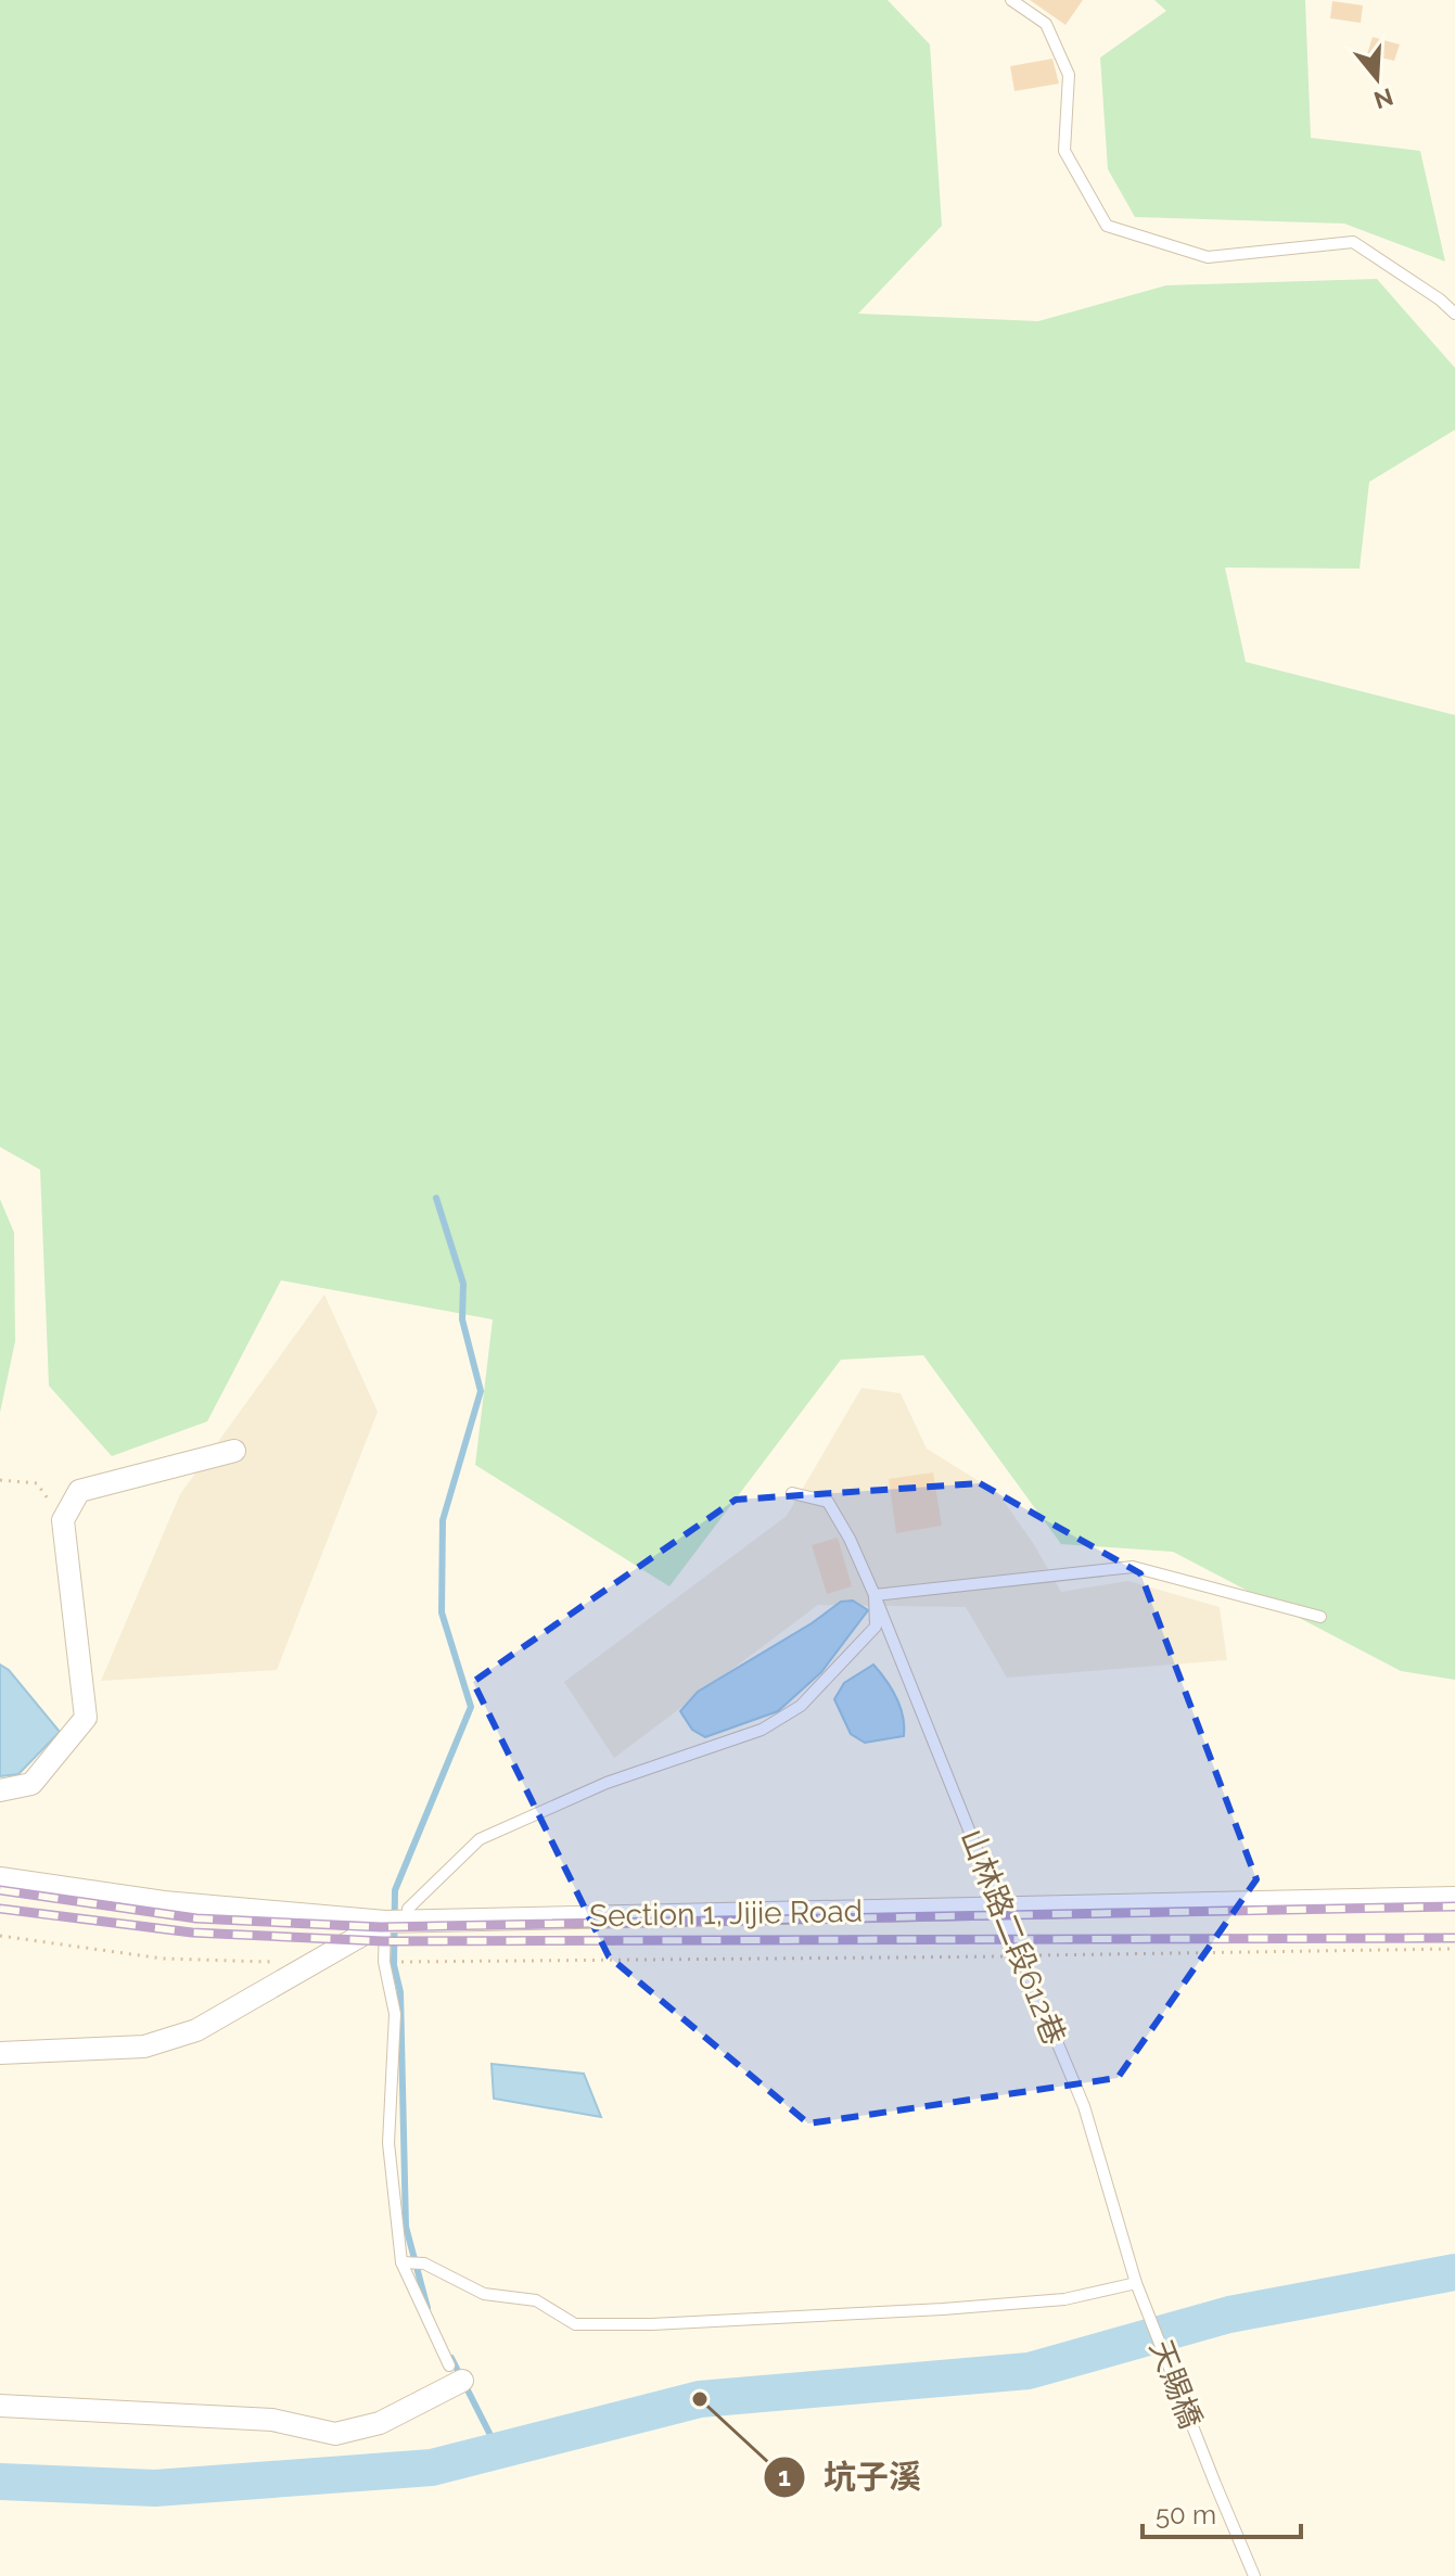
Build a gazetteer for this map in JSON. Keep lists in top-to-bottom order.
{
  "streets": {
    "street": ["Section 1, Jijie Road"],
    "lane": ["山林路二段612巷", "天賜橋"]
  },
  "crossings": [
    ["Section 1, Jijie Road", "山林路二段612巷"],
    ["山林路二段612巷", "天賜橋"]
  ],
  "places": ["坑子溪"],
  "scale_bar": "50 m",
  "north": "bottom"
}
